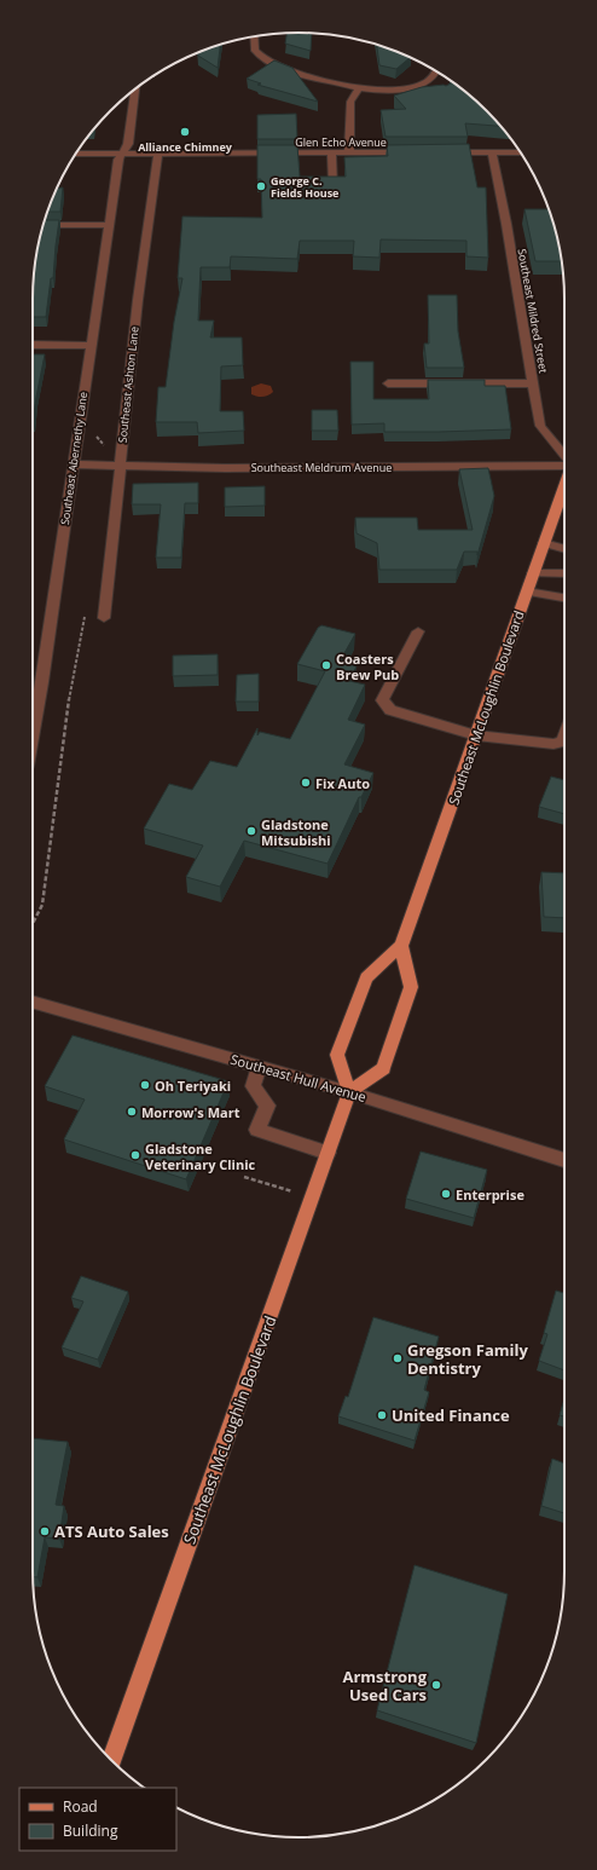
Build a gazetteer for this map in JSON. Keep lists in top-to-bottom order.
{
  "streets": {
    "main road": ["Southeast McLoughlin Boulevard"],
    "street": [
      "Glen Echo Avenue",
      "Southeast Mildred Street",
      "Southeast Ashton Lane",
      "Southeast Abernethy Lane",
      "Southeast Meldrum Avenue",
      "Southeast Hull Avenue"
    ]
  },
  "crossings": [
    ["Glen Echo Avenue", "Southeast Ashton Lane"],
    ["Glen Echo Avenue", "Southeast Abernethy Lane"],
    ["Southeast Ashton Lane", "Southeast Meldrum Avenue"],
    ["Southeast Abernethy Lane", "Southeast Meldrum Avenue"],
    ["Southeast McLoughlin Boulevard", "Southeast Hull Avenue"]
  ],
  "places": [
    "Alliance Chimney",
    "George C. Fields House",
    "Coasters Brew Pub",
    "Fix Auto",
    "Gladstone Mitsubishi",
    "Oh Teriyaki",
    "Morrow's Mart",
    "Gladstone Veterinary Clinic",
    "Enterprise",
    "Gregson Family Dentistry",
    "United Finance",
    "ATS Auto Sales",
    "Armstrong Used Cars"
  ],
  "legend": ["Road", "Building"]
}
